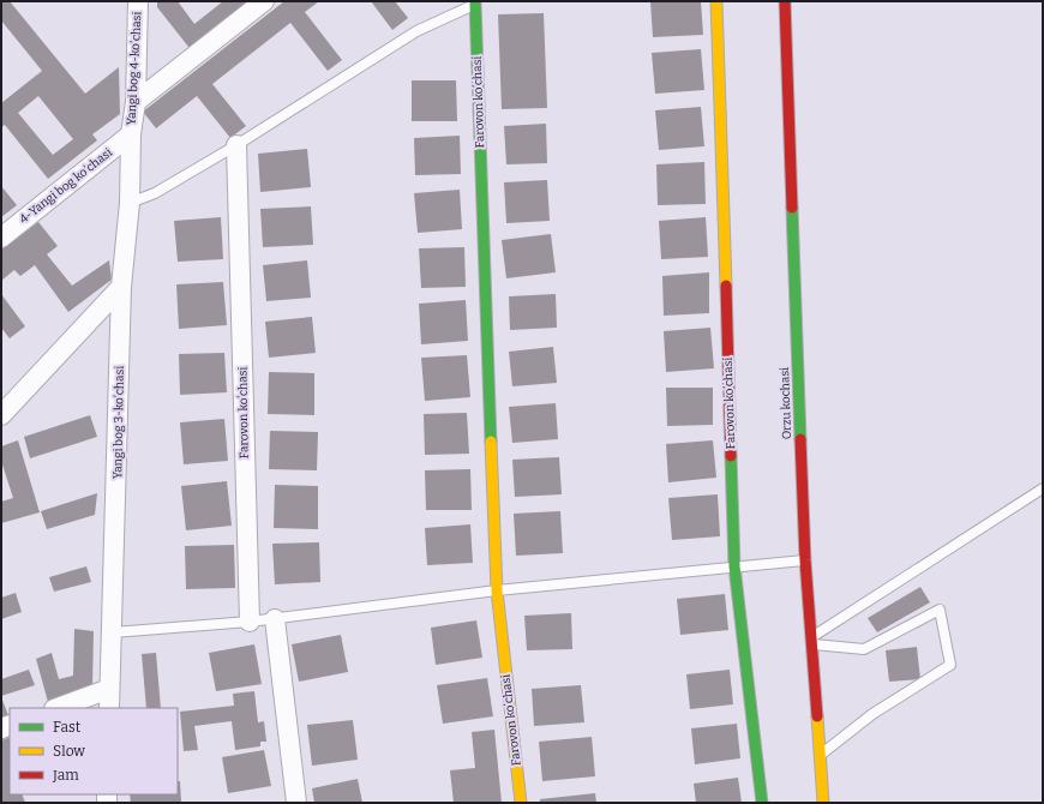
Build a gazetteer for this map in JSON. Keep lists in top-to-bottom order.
{
  "streets": {
    "street": [
      "Yangi bog 4-koʼchasi",
      "Farovon koʻchasi",
      "4-Yangi bog koʼchasi",
      "Orzu kochasi",
      "Yangi bog 3-koʼchasi"
    ]
  },
  "crossings": [
    ["Yangi bog 4-koʼchasi", "4-Yangi bog koʼchasi"],
    ["Yangi bog 4-koʼchasi", "Yangi bog 3-koʼchasi"],
    ["4-Yangi bog koʼchasi", "Yangi bog 3-koʼchasi"]
  ],
  "legend": ["Fast", "Slow", "Jam"]
}
